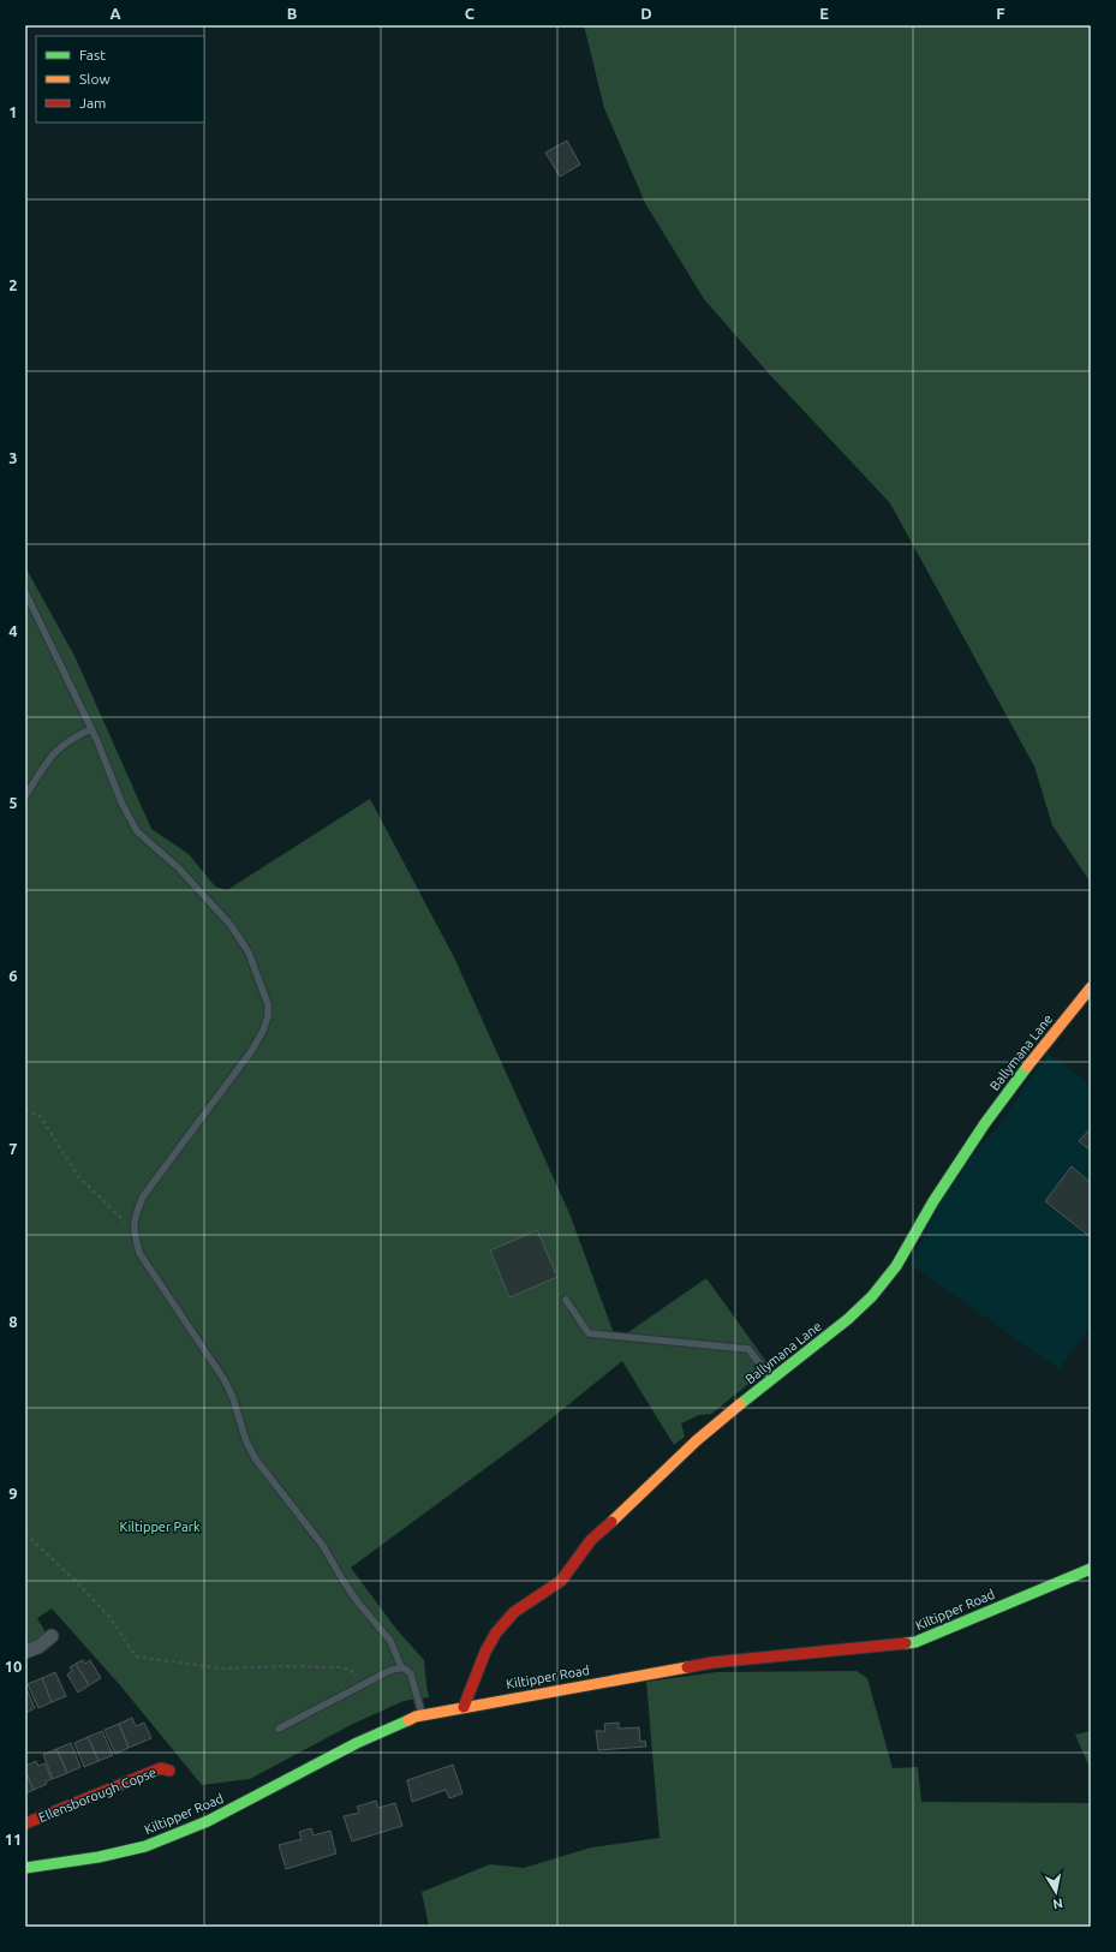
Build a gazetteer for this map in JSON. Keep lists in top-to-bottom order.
{
  "streets": {
    "street": ["Ballymana Lane", "Kiltipper Road", "Ellensborough Copse"]
  },
  "crossings": [
    ["Ballymana Lane", "Kiltipper Road"]
  ],
  "parks": ["Kiltipper Park"],
  "legend": ["Fast", "Slow", "Jam"],
  "north": "bottom",
  "grid": {
    "columns": [
      "A",
      "B",
      "C",
      "D",
      "E",
      "F"
    ],
    "rows": [
      "1",
      "2",
      "3",
      "4",
      "5",
      "6",
      "7",
      "8",
      "9",
      "10",
      "11"
    ]
  }
}
